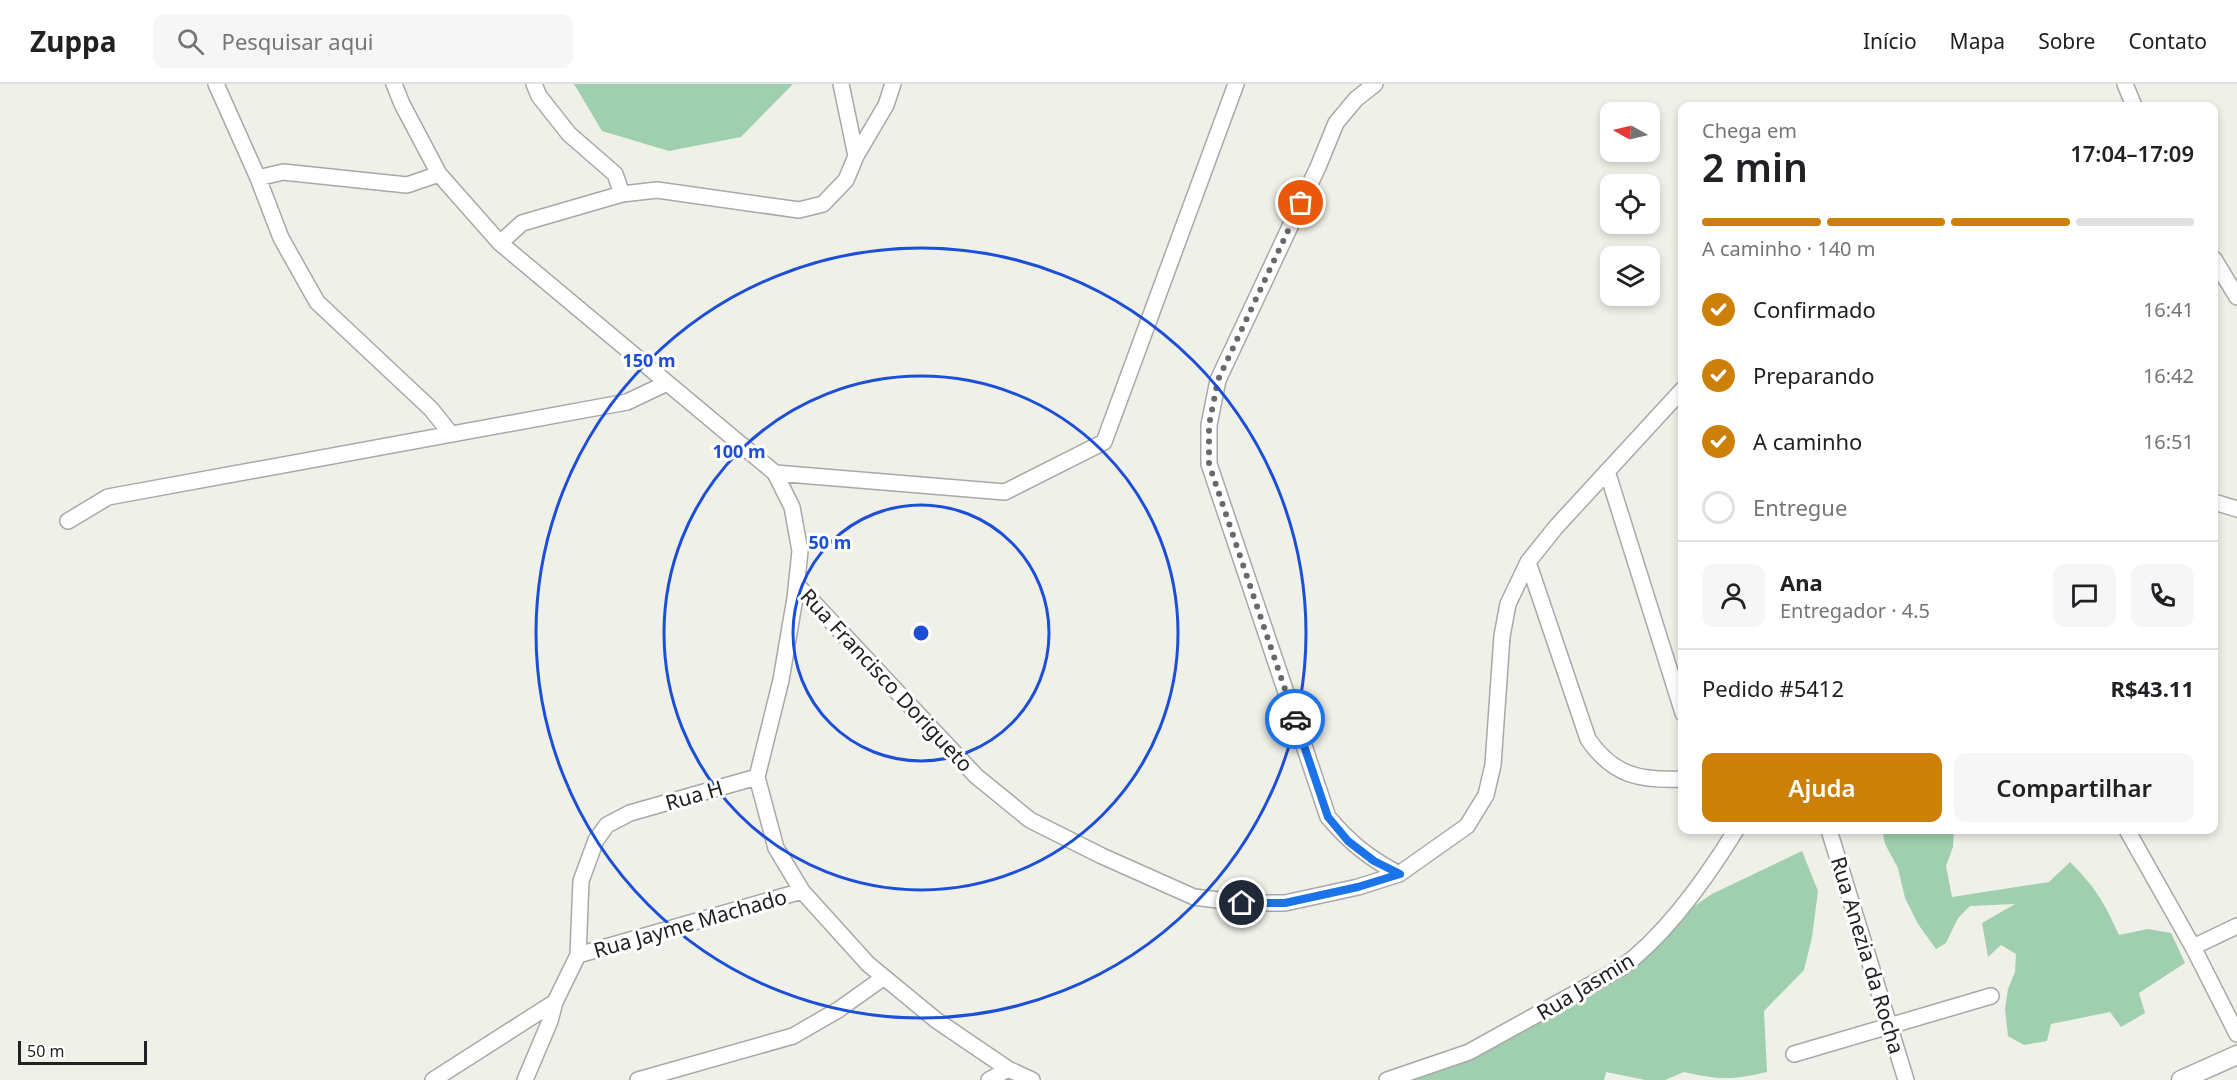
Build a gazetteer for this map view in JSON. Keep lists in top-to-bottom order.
{
  "streets": {
    "street": [
      "Rua Francisco Dorigueto",
      "Rua H",
      "Rua Jayme Machado",
      "Rua Anezia da Rocha",
      "Rua Jasmin"
    ]
  },
  "crossings": [
    ["Rua H", "Rua Jayme Machado"]
  ],
  "scale_bar": "50 m",
  "north": "left",
  "page": {
    "header": "Zuppa",
    "search": "Pesquisar aqui",
    "nav": [
      "Início",
      "Mapa",
      "Sobre",
      "Contato"
    ],
    "heading": ["2 min", "Chega em", "17:04–17:09"],
    "panel": [
      "Ana",
      "Entregador · 4.5",
      "Pedido #5412",
      "R$43.11"
    ],
    "bar": "A caminho · 140 m",
    "list": [
      ["Confirmado", "16:41"],
      ["Preparando", "16:42"],
      ["A caminho", "16:51"],
      "Entregue"
    ],
    "buttons": ["Ajuda", "Compartilhar"],
    "scale": "50 m"
  },
  "rings": ["150 m", "100 m", "50 m"]
}
